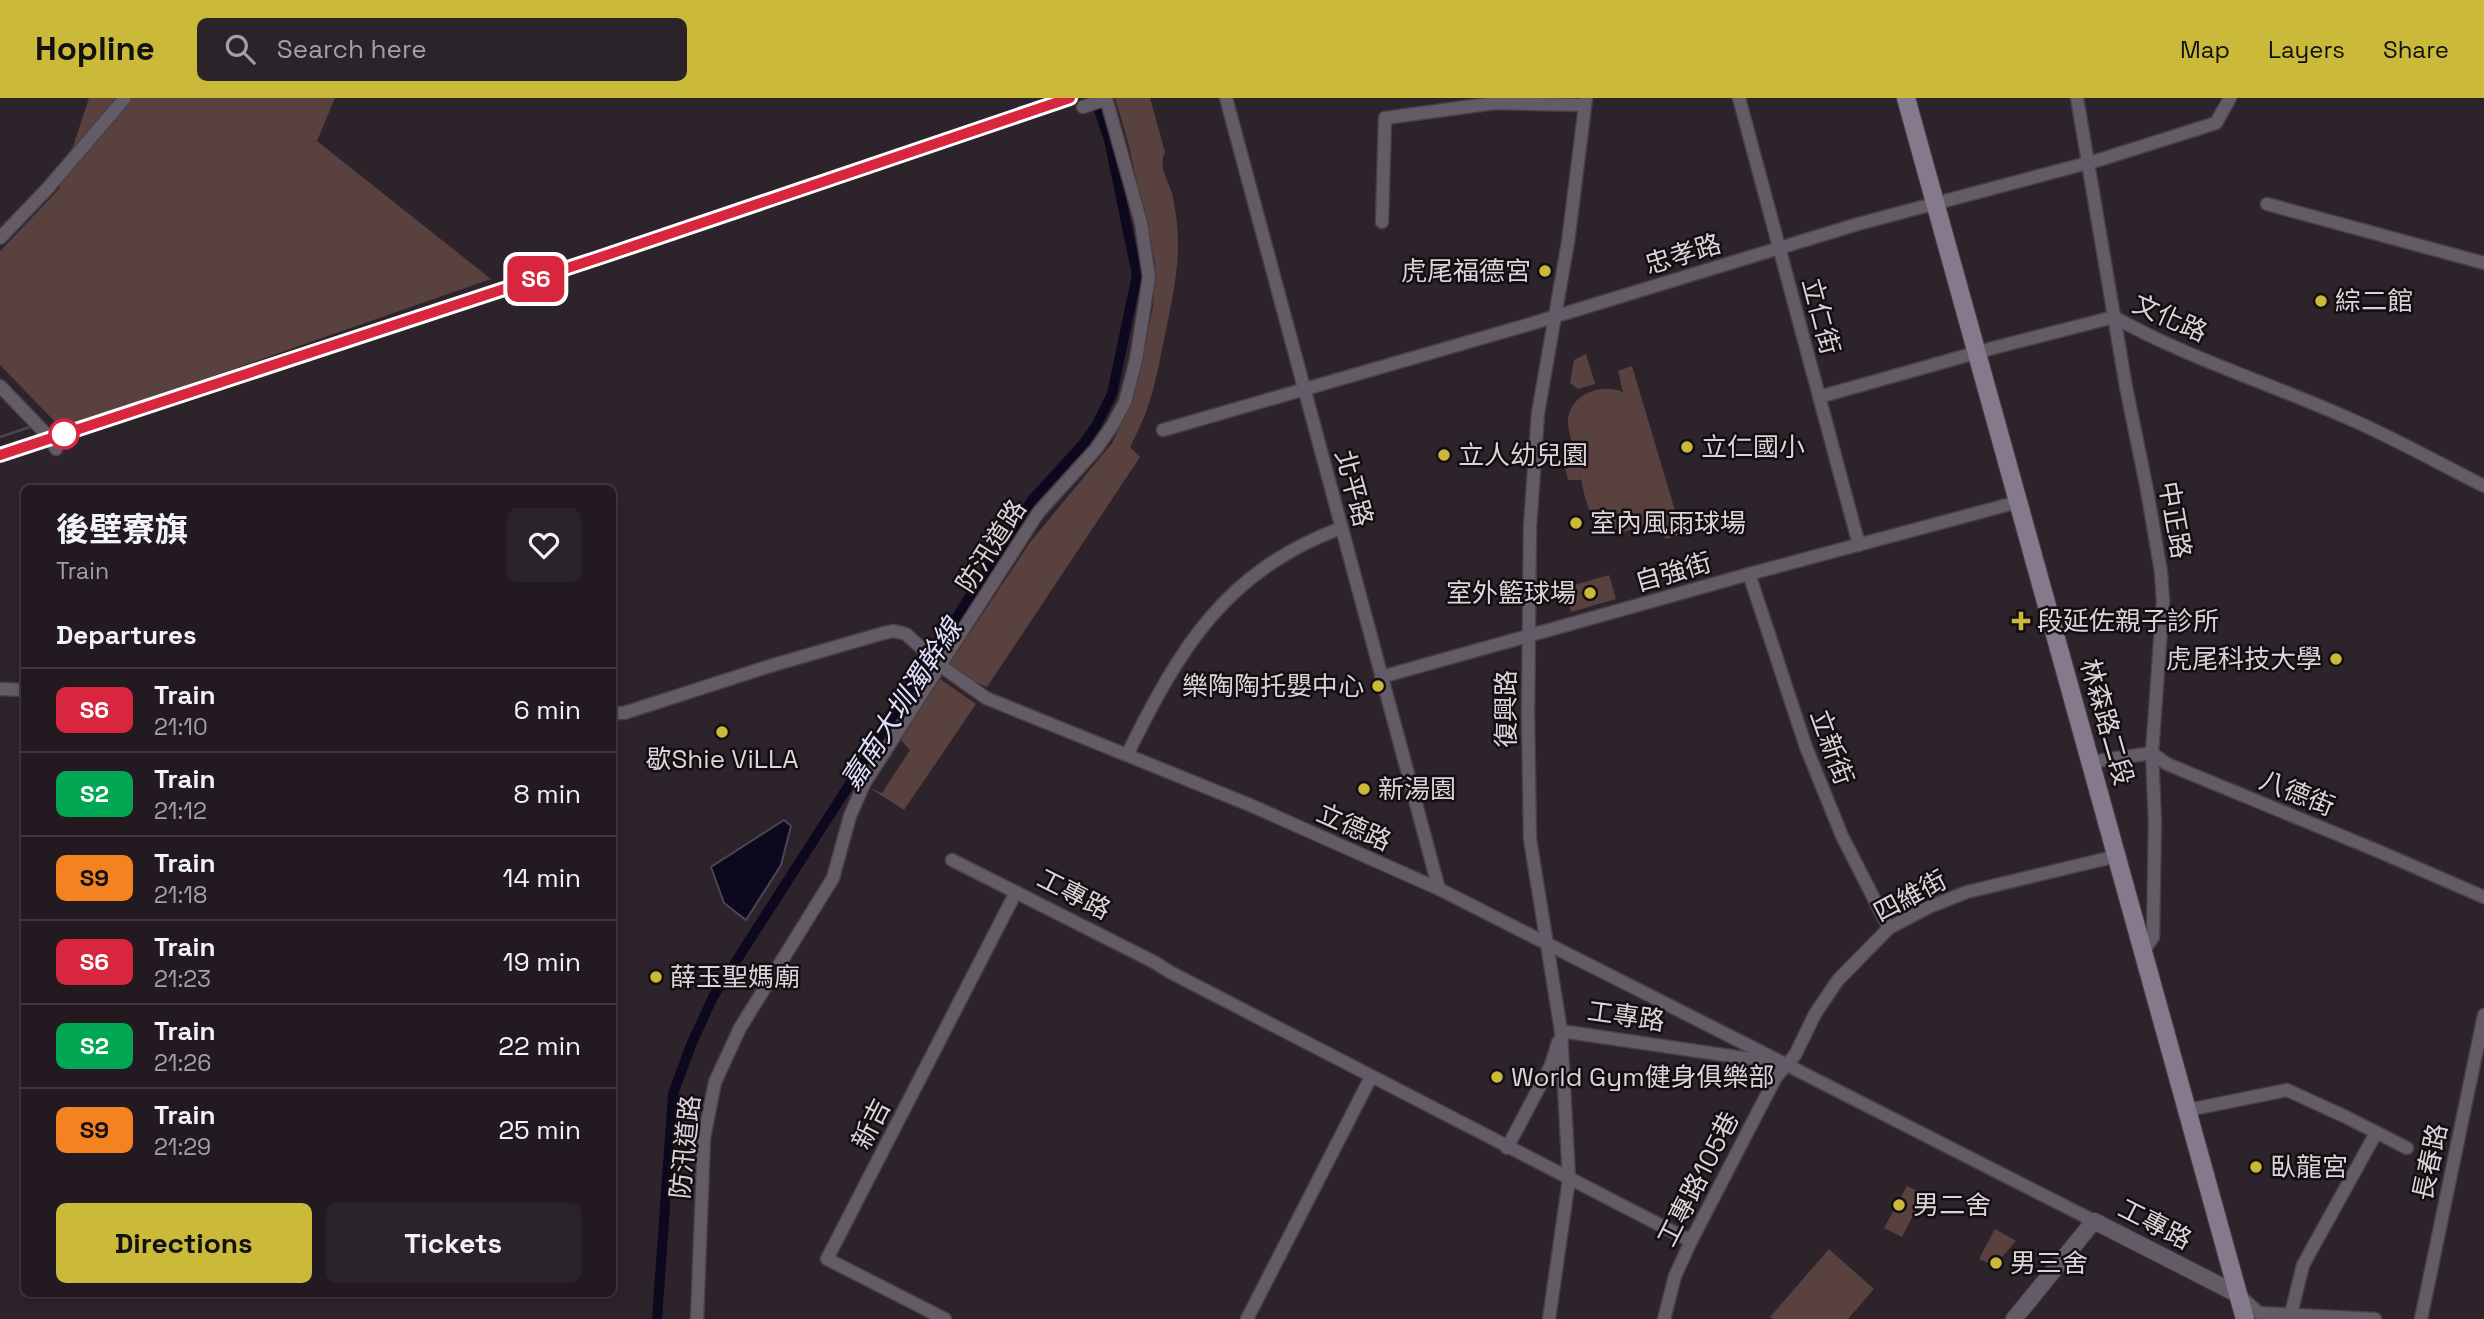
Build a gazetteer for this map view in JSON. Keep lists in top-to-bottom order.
{
  "streets": {
    "main road": ["林森路二段"],
    "street": [
      "忠孝路",
      "立仁街",
      "文化路",
      "北平路",
      "中正路",
      "防汛道路",
      "自強街",
      "復興路",
      "立新街",
      "八德街",
      "立德路",
      "工專路",
      "四維街",
      "新吉",
      "長春路",
      "工專路105巷"
    ]
  },
  "crossings": [
    ["忠孝路", "立仁街"],
    ["忠孝路", "北平路"],
    ["忠孝路", "中正路"],
    ["忠孝路", "復興路"],
    ["忠孝路", "林森路二段"],
    ["立仁街", "文化路"],
    ["立仁街", "自強街"],
    ["文化路", "中正路"],
    ["文化路", "林森路二段"],
    ["北平路", "自強街"],
    ["北平路", "立德路"],
    ["中正路", "林森路二段"],
    ["中正路", "八德街"],
    ["防汛道路", "立德路"],
    ["自強街", "復興路"],
    ["自強街", "林森路二段"],
    ["自強街", "立新街"],
    ["復興路", "立德路"],
    ["復興路", "工專路"],
    ["林森路二段", "工專路"],
    ["林森路二段", "四維街"],
    ["立新街", "四維街"],
    ["立德路", "工專路"],
    ["立德路", "四維街"],
    ["立德路", "工專路105巷"],
    ["工專路", "四維街"],
    ["工專路", "新吉"],
    ["工專路", "工專路105巷"],
    ["四維街", "工專路105巷"]
  ],
  "water": ["嘉南大圳濁幹線"],
  "places": {
    "other": [
      "虎尾福德宮",
      "綜二館",
      "立仁國小",
      "立人幼兒園",
      "室內風雨球場",
      "室外籃球場",
      "虎尾科技大學",
      "樂陶陶托嬰中心",
      "歇Shie ViLLA",
      "新湯園",
      "薛玉聖媽廟",
      "World Gym健身俱樂部",
      "臥龍宮",
      "男二舍",
      "男三舍"
    ],
    "health": ["段延佐親子診所"]
  },
  "page": {
    "header": "Hopline",
    "search": "Search here",
    "nav": ["Map", "Layers", "Share"],
    "on_map": "S6",
    "heading": [
      ["後壁寮旗", "Train"],
      "Departures"
    ],
    "list": [
      {
        "mark": "S6",
        "name": "Train",
        "note": "21:10",
        "value": "6 min"
      },
      {
        "mark": "S2",
        "name": "Train",
        "note": "21:12",
        "value": "8 min"
      },
      {
        "mark": "S9",
        "name": "Train",
        "note": "21:18",
        "value": "14 min"
      },
      {
        "mark": "S6",
        "name": "Train",
        "note": "21:23",
        "value": "19 min"
      },
      {
        "mark": "S2",
        "name": "Train",
        "note": "21:26",
        "value": "22 min"
      },
      {
        "mark": "S9",
        "name": "Train",
        "note": "21:29",
        "value": "25 min"
      }
    ],
    "buttons": ["Directions", "Tickets"]
  }
}
